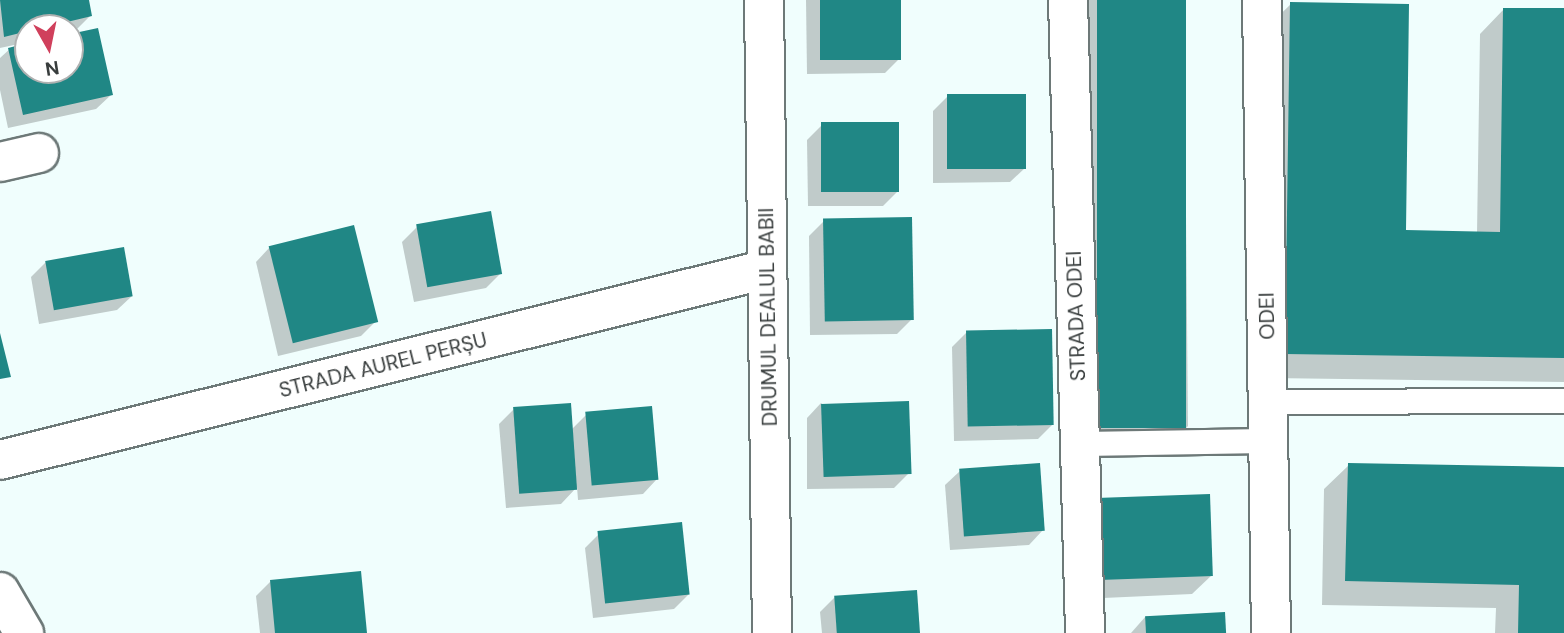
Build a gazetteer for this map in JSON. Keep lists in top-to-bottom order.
{
  "streets": {
    "street": [
      "STRADA ODEI",
      "ODEI",
      "DRUMUL DEALUL BABII",
      "STRADA AUREL PERȘU"
    ]
  },
  "crossings": [
    ["DRUMUL DEALUL BABII", "STRADA AUREL PERȘU"]
  ],
  "north": "bottom"
}
